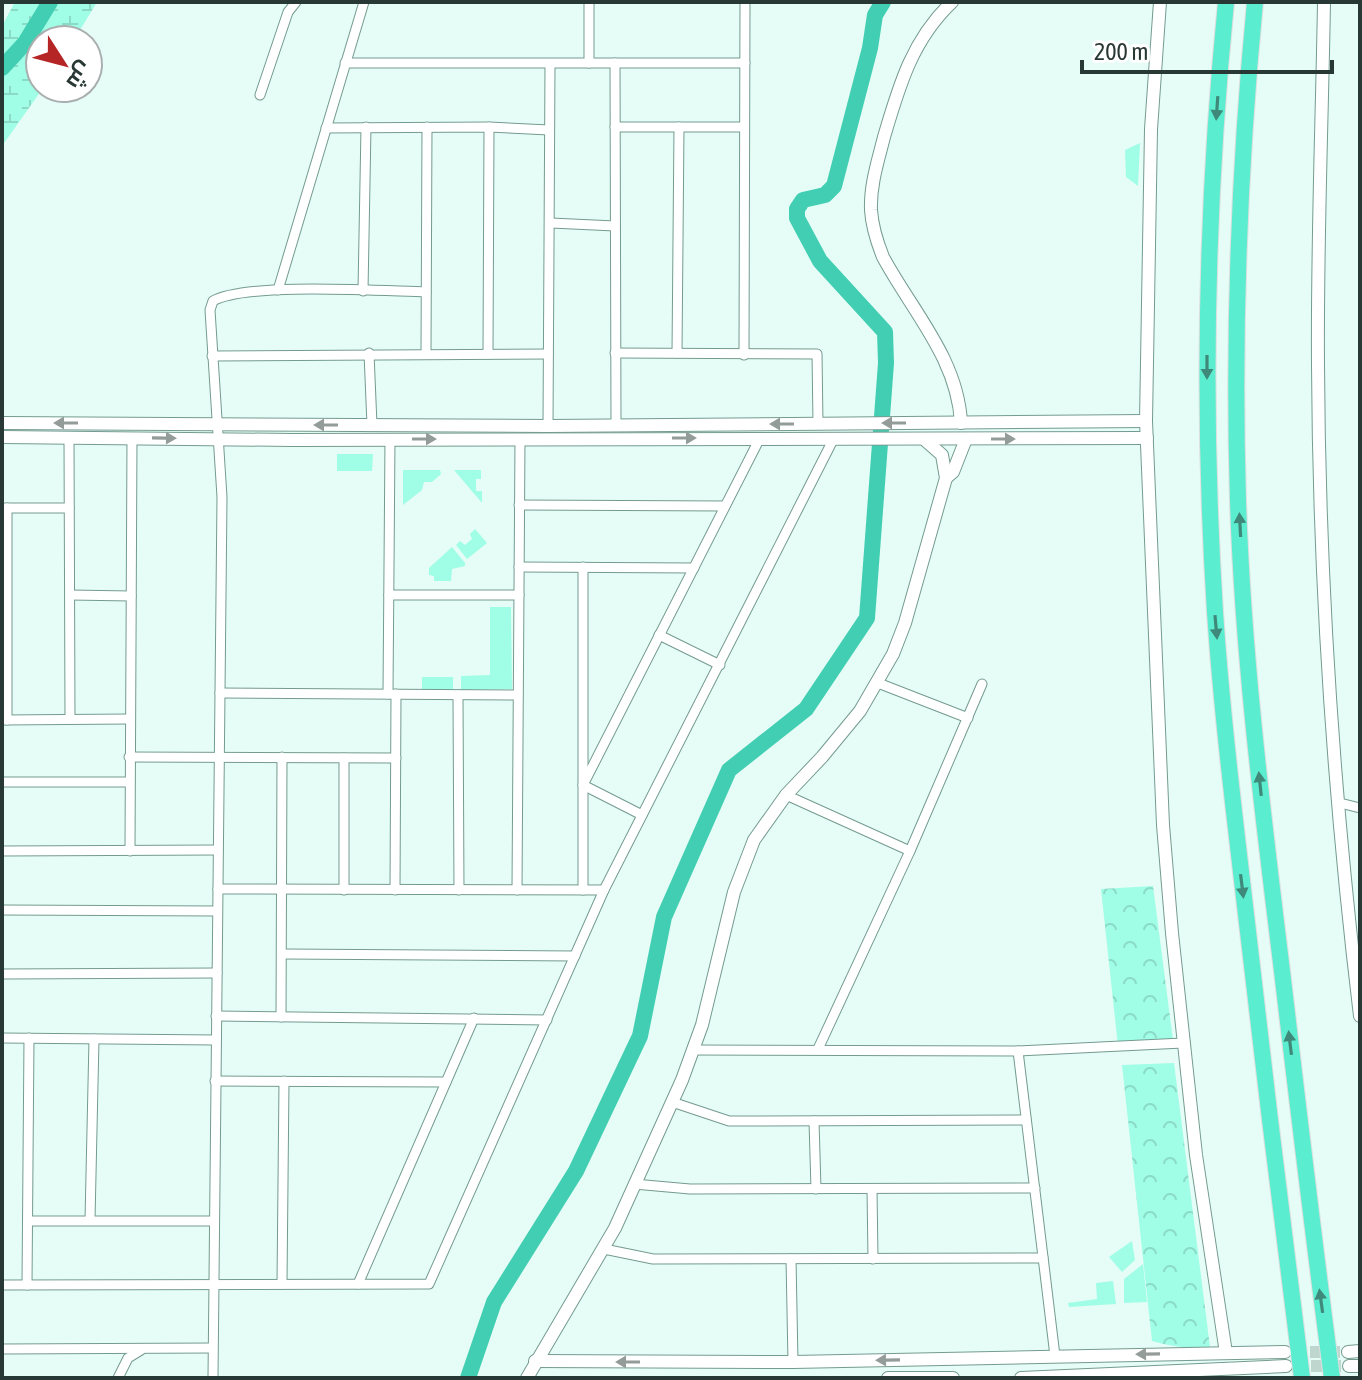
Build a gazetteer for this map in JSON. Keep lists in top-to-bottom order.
{
  "scale_bar": "200 m",
  "north": "bottom right"
}
